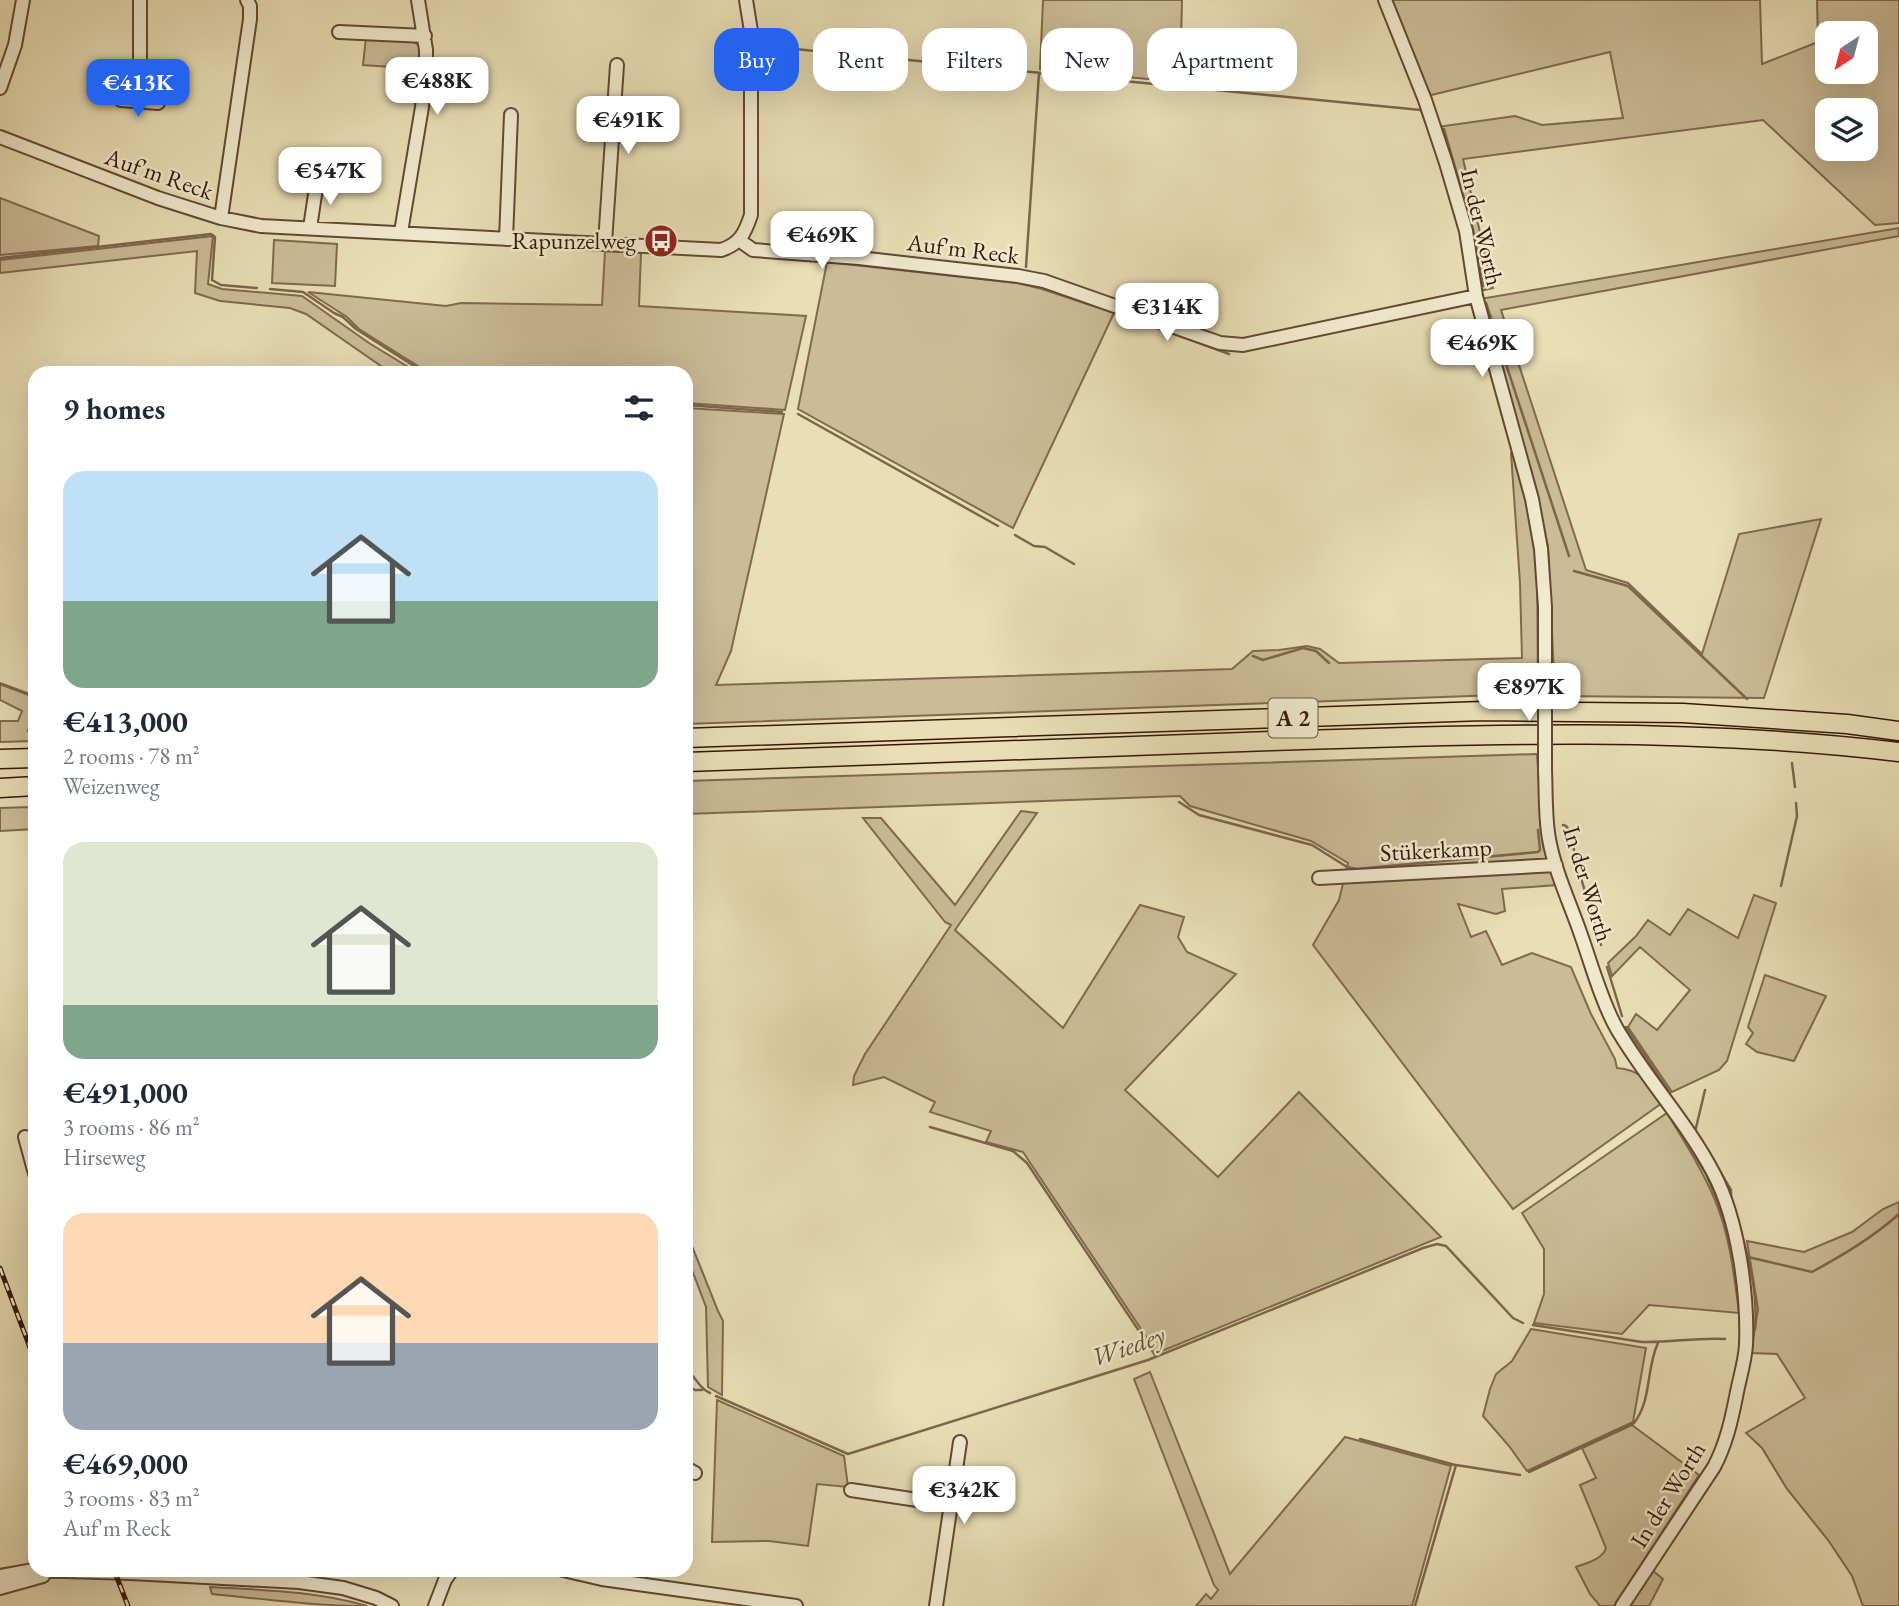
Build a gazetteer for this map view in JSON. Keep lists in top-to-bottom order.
{
  "streets": {
    "highway": ["A 2"],
    "street": ["Auf'm Reck", "In der Worth", "Stükerkamp"]
  },
  "crossings": [
    ["Auf'm Reck", "In der Worth"],
    ["In der Worth", "Stükerkamp"]
  ],
  "water": ["Wiedey"],
  "places": {
    "bus stop": ["Rapunzelweg"]
  },
  "north": "bottom left",
  "page": {
    "chip": [
      "Buy",
      "Rent",
      "Filters",
      "New",
      "Apartment"
    ],
    "price": [
      "€488K",
      "€413K",
      "€491K",
      "€547K",
      "€469K",
      "€314K",
      "€469K",
      "€897K",
      "€342K"
    ],
    "heading": "9 homes",
    "list": [
      {
        "name": "€413,000",
        "note": "2 rooms · 78 m² · Weizenweg"
      },
      {
        "name": "€491,000",
        "note": "3 rooms · 86 m² · Hirseweg"
      },
      {
        "name": "€469,000",
        "note": "3 rooms · 83 m² · Auf'm Reck"
      }
    ]
  }
}
